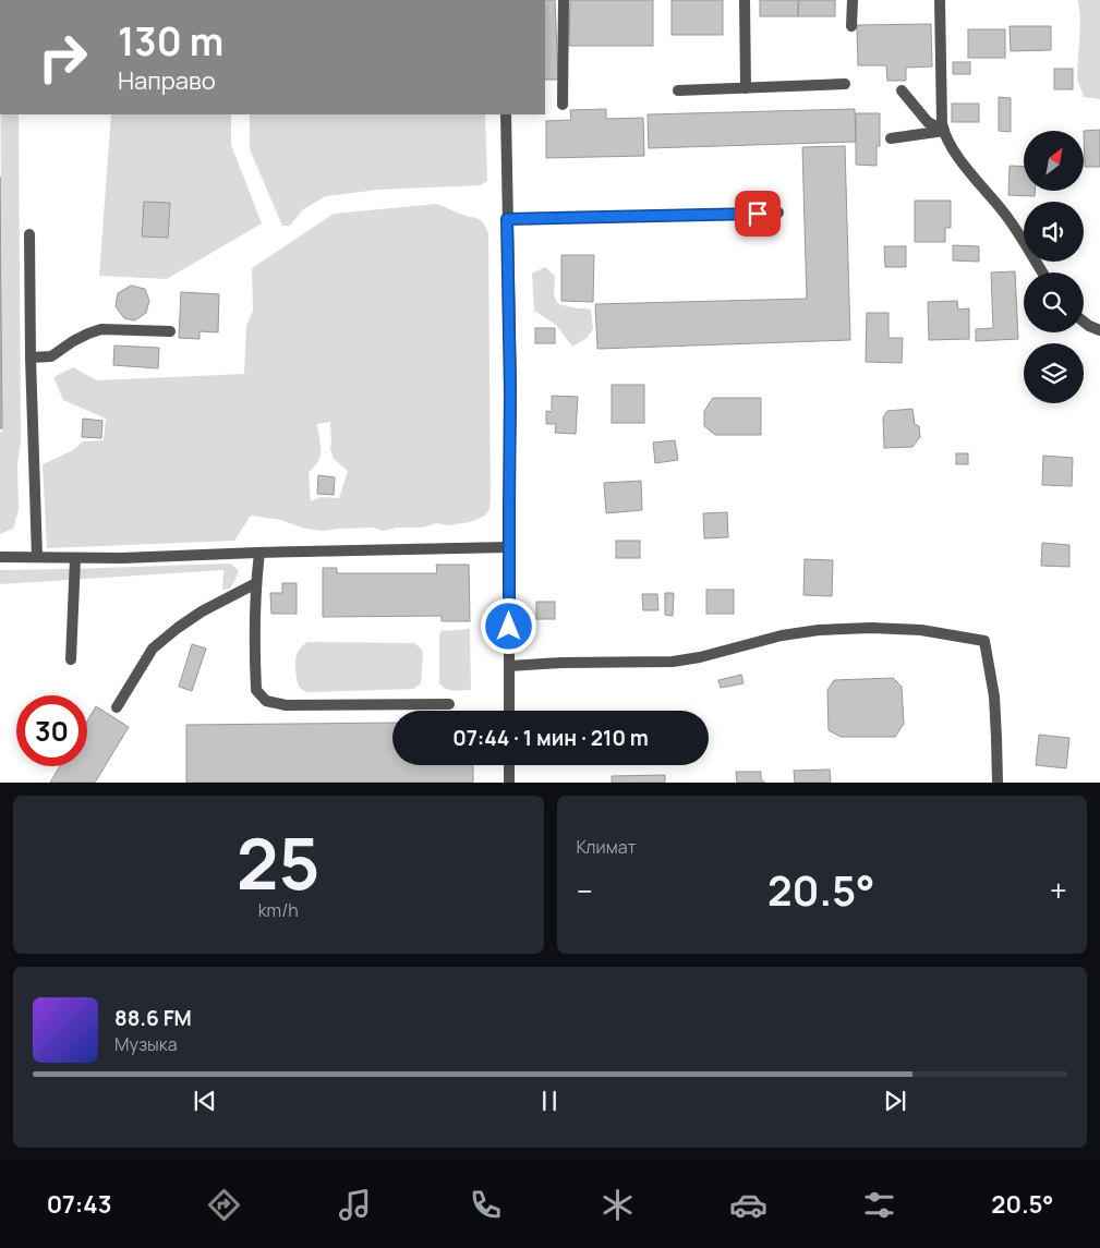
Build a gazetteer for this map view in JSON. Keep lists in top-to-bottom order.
{
  "north": "top right",
  "page": {
    "turn": ["130 m", "Направо"],
    "limit": "30",
    "trip": "07:44 · 1 мин · 210 m",
    "tile": [
      ["25", "km/h"],
      "Климат"
    ],
    "heat": ["−", "20.5°", "+"],
    "song": ["88.6 FM", "Музыка"],
    "tabs": ["07:43", "20.5°"]
  }
}
